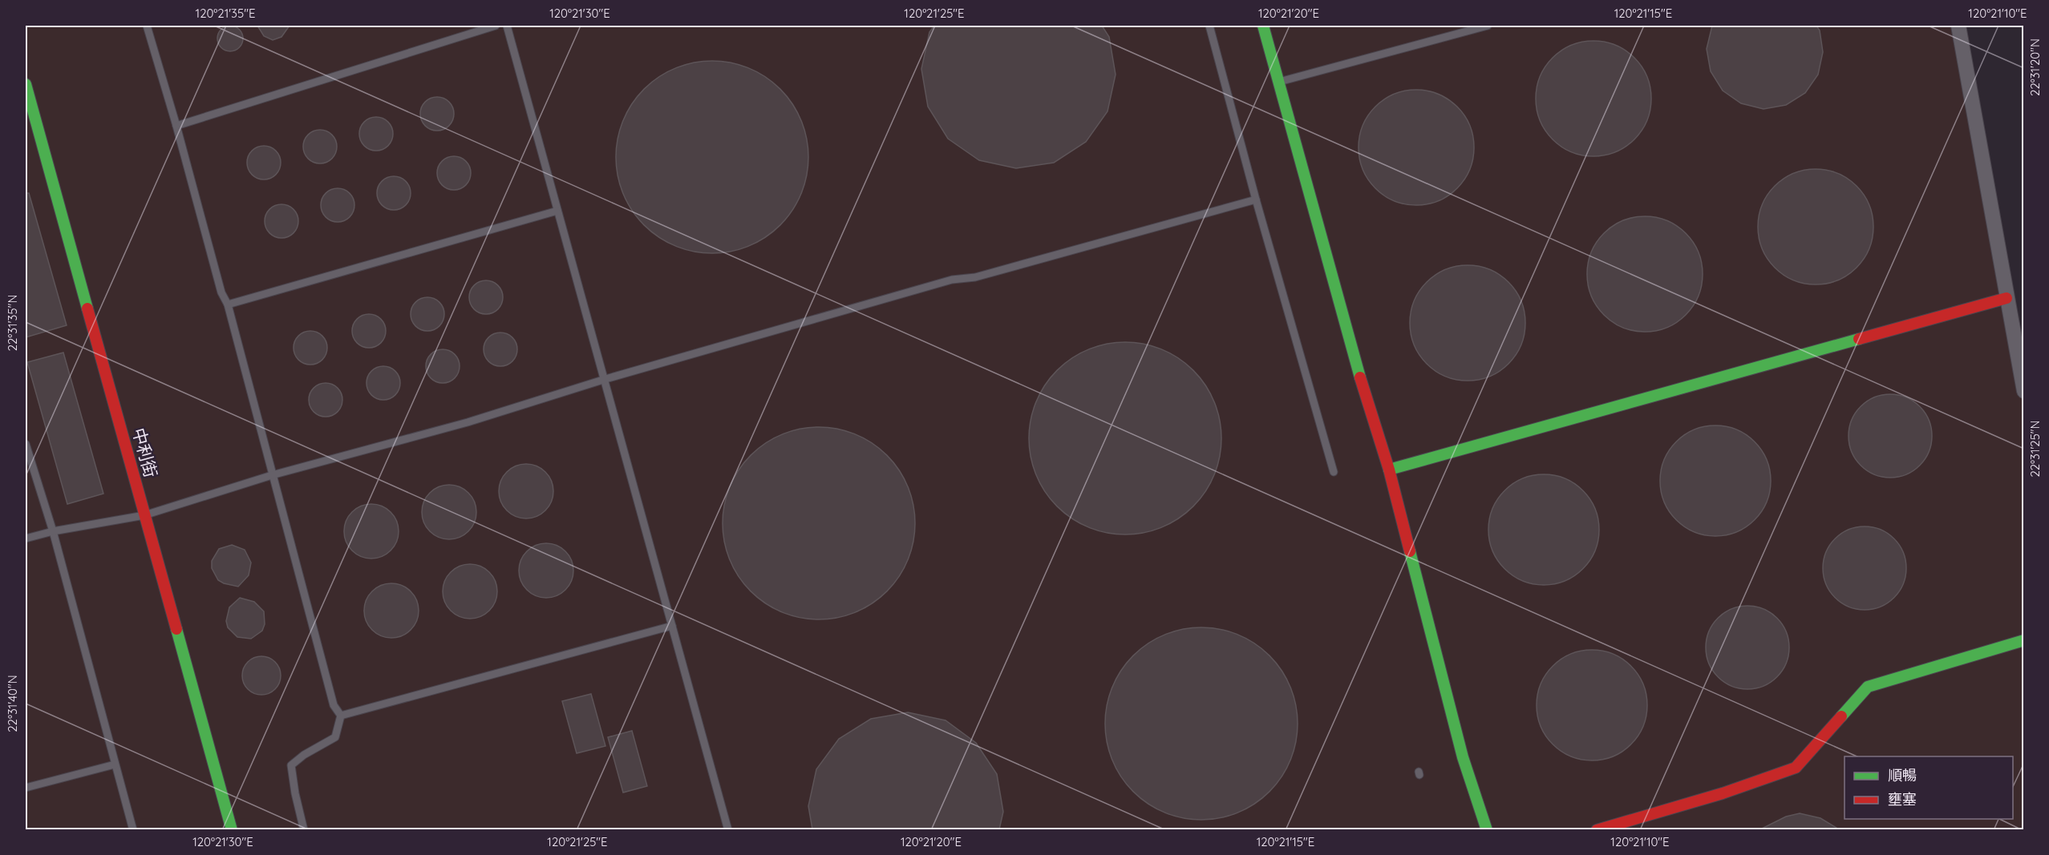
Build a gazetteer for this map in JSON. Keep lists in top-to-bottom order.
{
  "streets": {
    "street": ["中利街"]
  },
  "legend": ["順暢", "壅塞"],
  "coordinates": [
    "120°21'35\"E",
    "120°21'30\"E",
    "120°21'25\"E",
    "120°21'20\"E",
    "120°21'15\"E",
    "120°21'10\"E",
    "22°31'20\"N",
    "22°31'35\"N",
    "22°31'25\"N",
    "22°31'40\"N"
  ]
}
